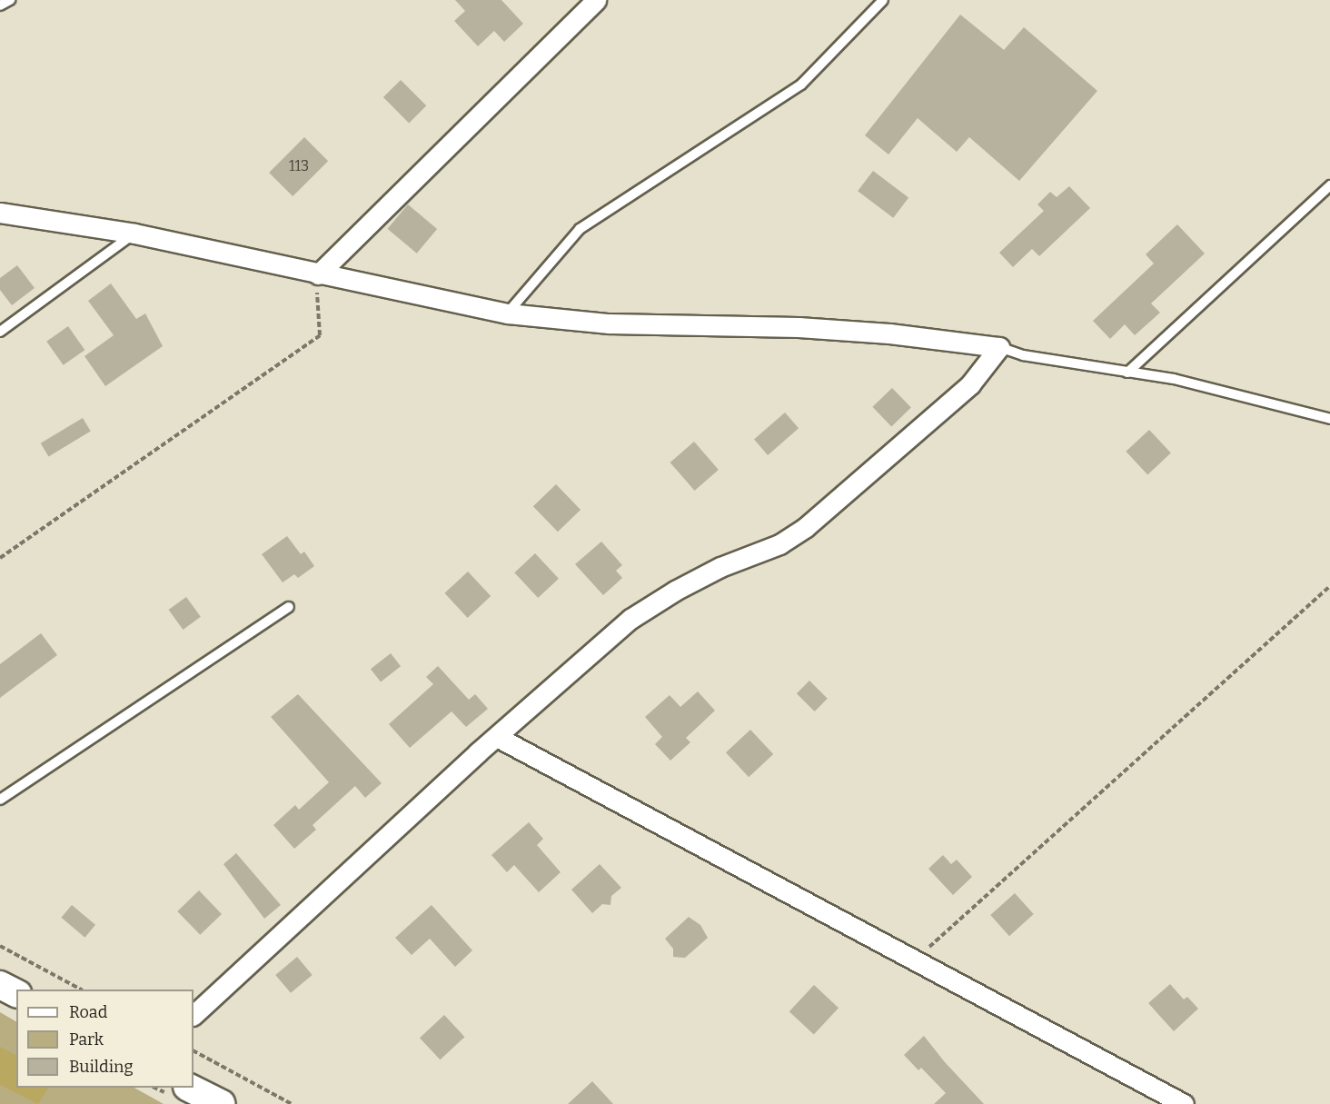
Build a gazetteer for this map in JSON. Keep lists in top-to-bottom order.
{
  "house_numbers": ["113"],
  "legend": ["Road", "Park", "Building"]
}
